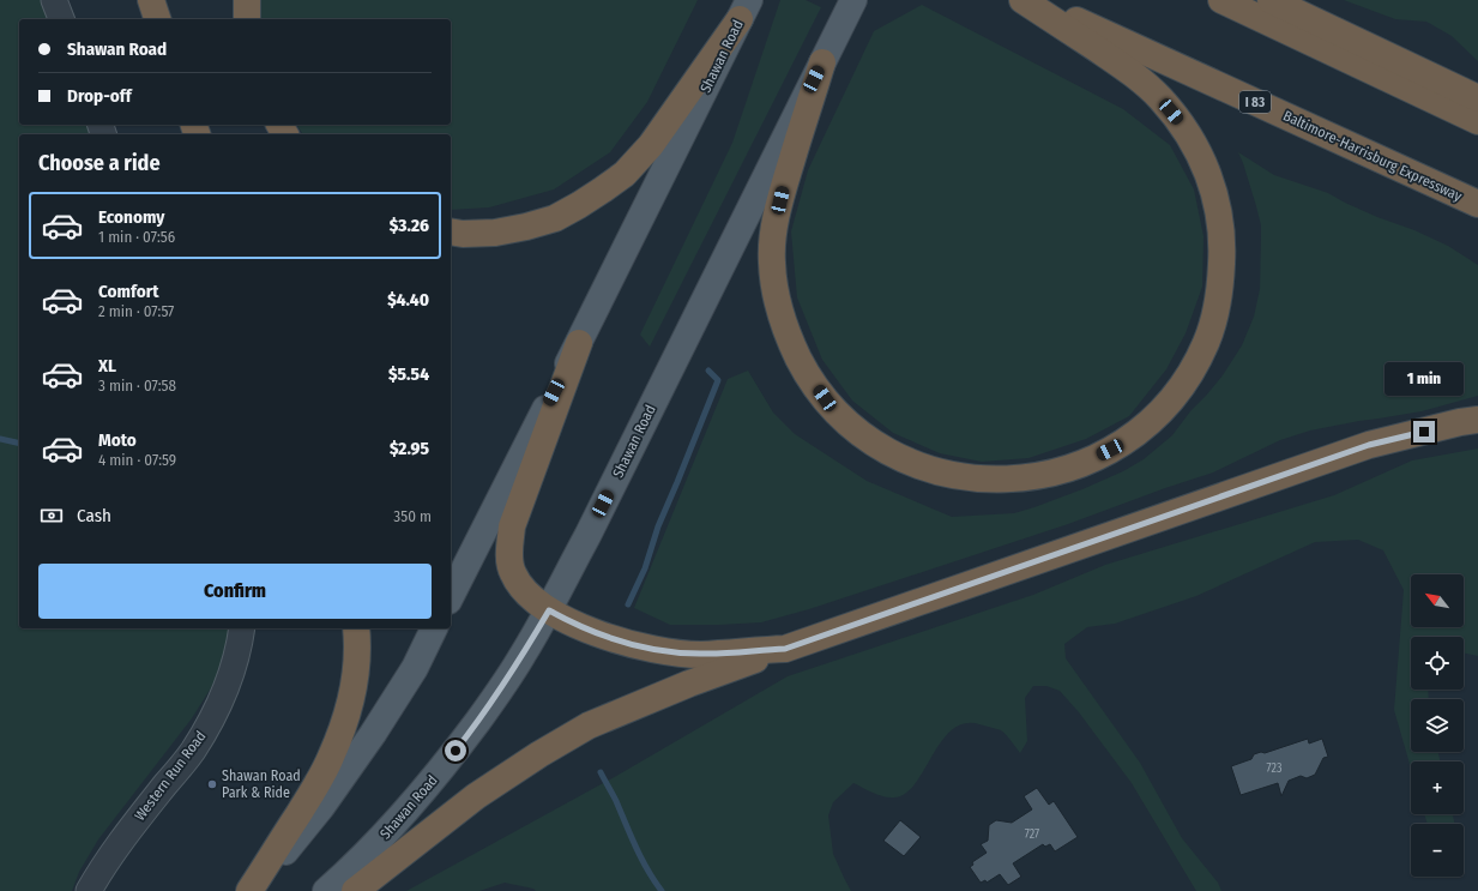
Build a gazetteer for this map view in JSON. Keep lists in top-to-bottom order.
{
  "streets": {
    "highway": ["I 83", "Baltimore-Harrisburg Expressway"],
    "main road": ["Shawan Road"],
    "street": ["Western Run Road"]
  },
  "places": ["Shawan Road Park & Ride"],
  "house_numbers": ["723", "727"],
  "north": "top left",
  "page": {
    "banner": ["Shawan Road", "Drop-off"],
    "heading": "Choose a ride",
    "list": [
      {
        "name": "Economy",
        "note": "1 min · 07:56",
        "value": "$3.26"
      },
      {
        "name": "Comfort",
        "note": "2 min · 07:57",
        "value": "$4.40"
      },
      {
        "name": "XL",
        "note": "3 min · 07:58",
        "value": "$5.54"
      },
      {
        "name": "Moto",
        "note": "4 min · 07:59",
        "value": "$2.95"
      }
    ],
    "bubble": "1 min",
    "pay": ["Cash", "350 m"],
    "buttons": "Confirm",
    "map_buttons": ["+", "−"]
  }
}
